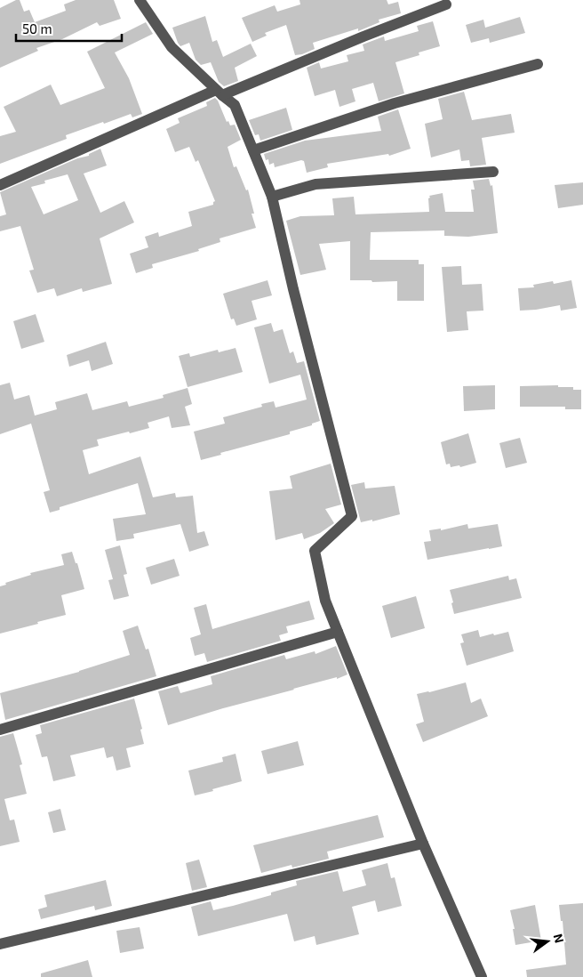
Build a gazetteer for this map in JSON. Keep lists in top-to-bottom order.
{
  "scale_bar": "50 m",
  "north": "right"
}
